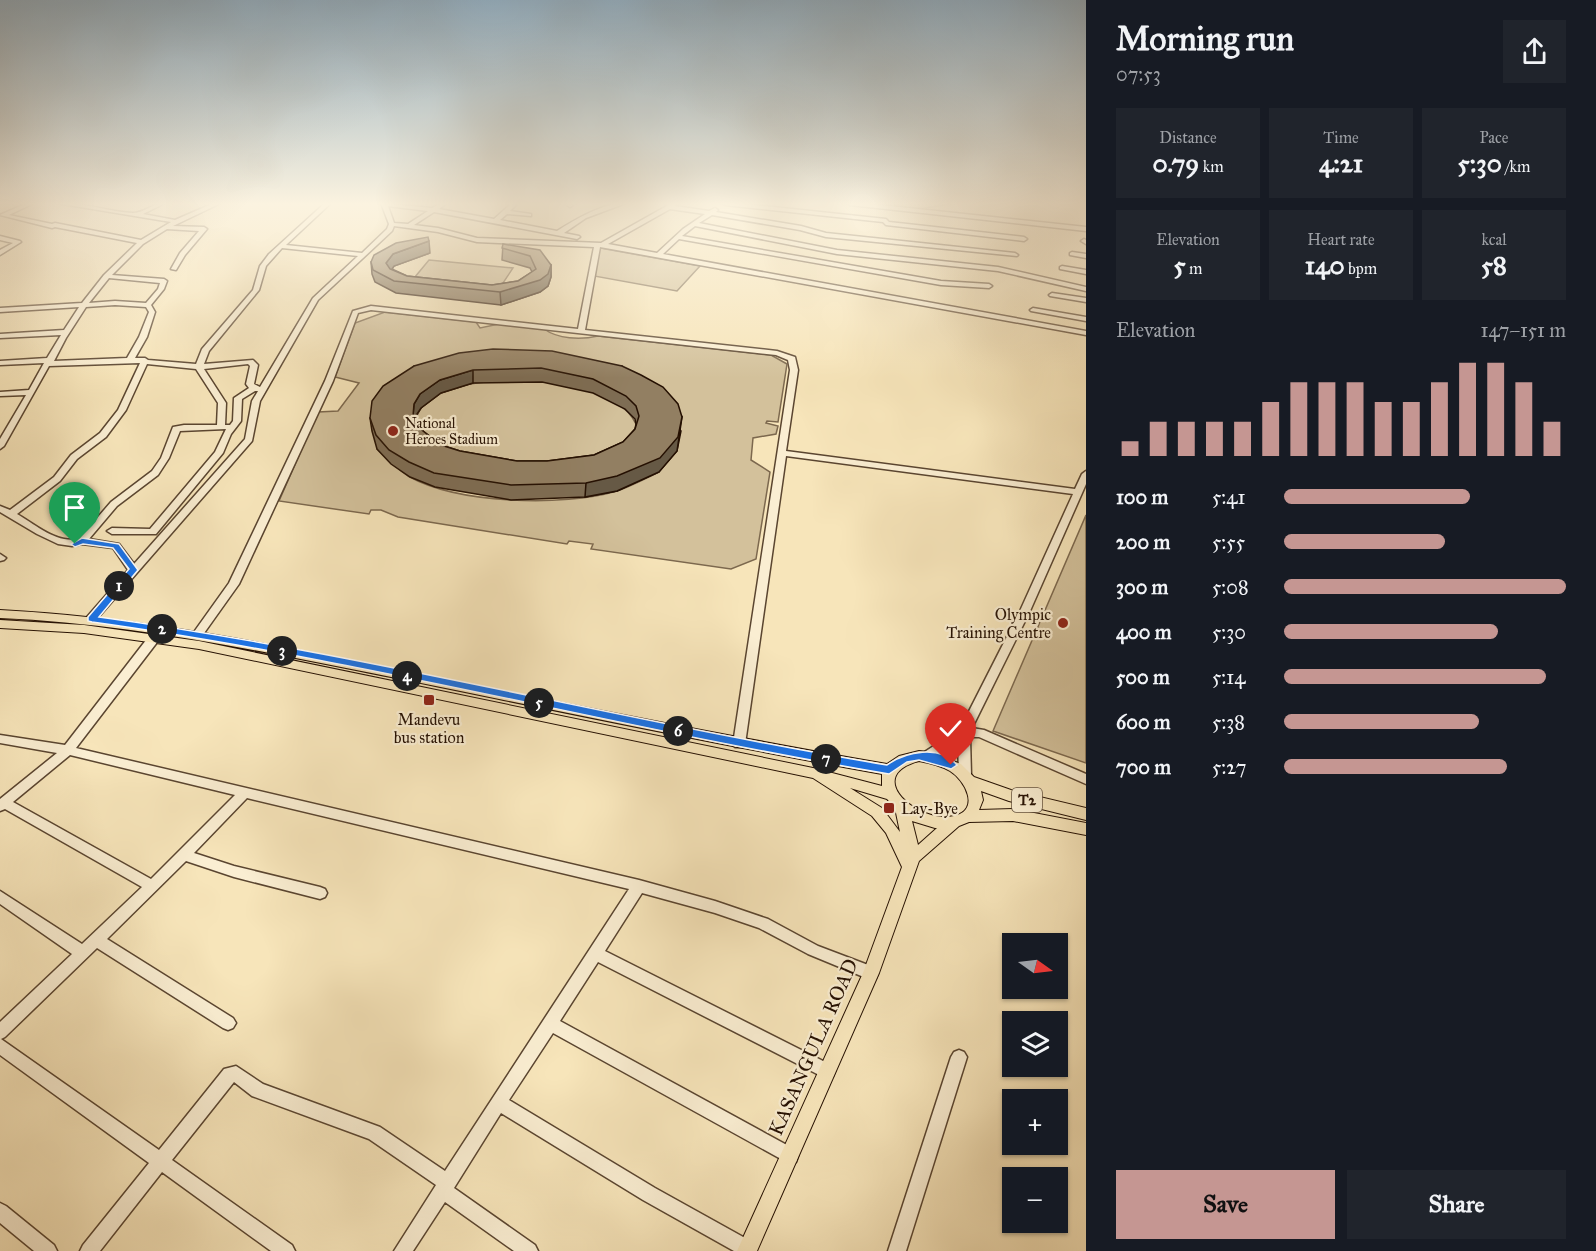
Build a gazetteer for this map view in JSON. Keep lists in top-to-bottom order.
{
  "streets": {
    "main road": ["T2", "KASANGULA ROAD"]
  },
  "crossings": [
    ["T2", "KASANGULA ROAD"]
  ],
  "places": {
    "other": ["National Heroes Stadium", "Olympic Training Centre"],
    "transit": ["Mandevu bus station", "Lay-Bye"]
  },
  "north": "right",
  "page": {
    "heading": ["Morning run", "07:53"],
    "stats": [
      ["Distance", "0.79 km"],
      ["Time", "4:21"],
      ["Pace", "5:30 /km"],
      ["Elevation", "5 m"],
      ["Heart rate", "140 bpm"],
      ["kcal", "58"]
    ],
    "chart": ["Elevation", "147–151 m"],
    "list": [
      {
        "name": "100 m",
        "note": "5:41"
      },
      {
        "name": "200 m",
        "note": "5:55"
      },
      {
        "name": "300 m",
        "note": "5:08"
      },
      {
        "name": "400 m",
        "note": "5:30"
      },
      {
        "name": "500 m",
        "note": "5:14"
      },
      {
        "name": "600 m",
        "note": "5:38"
      },
      {
        "name": "700 m",
        "note": "5:27"
      }
    ],
    "pins": [
      "1",
      "2",
      "3",
      "4",
      "5",
      "6",
      "7"
    ],
    "map_buttons": ["+", "−"],
    "buttons": ["Save", "Share"]
  }
}
